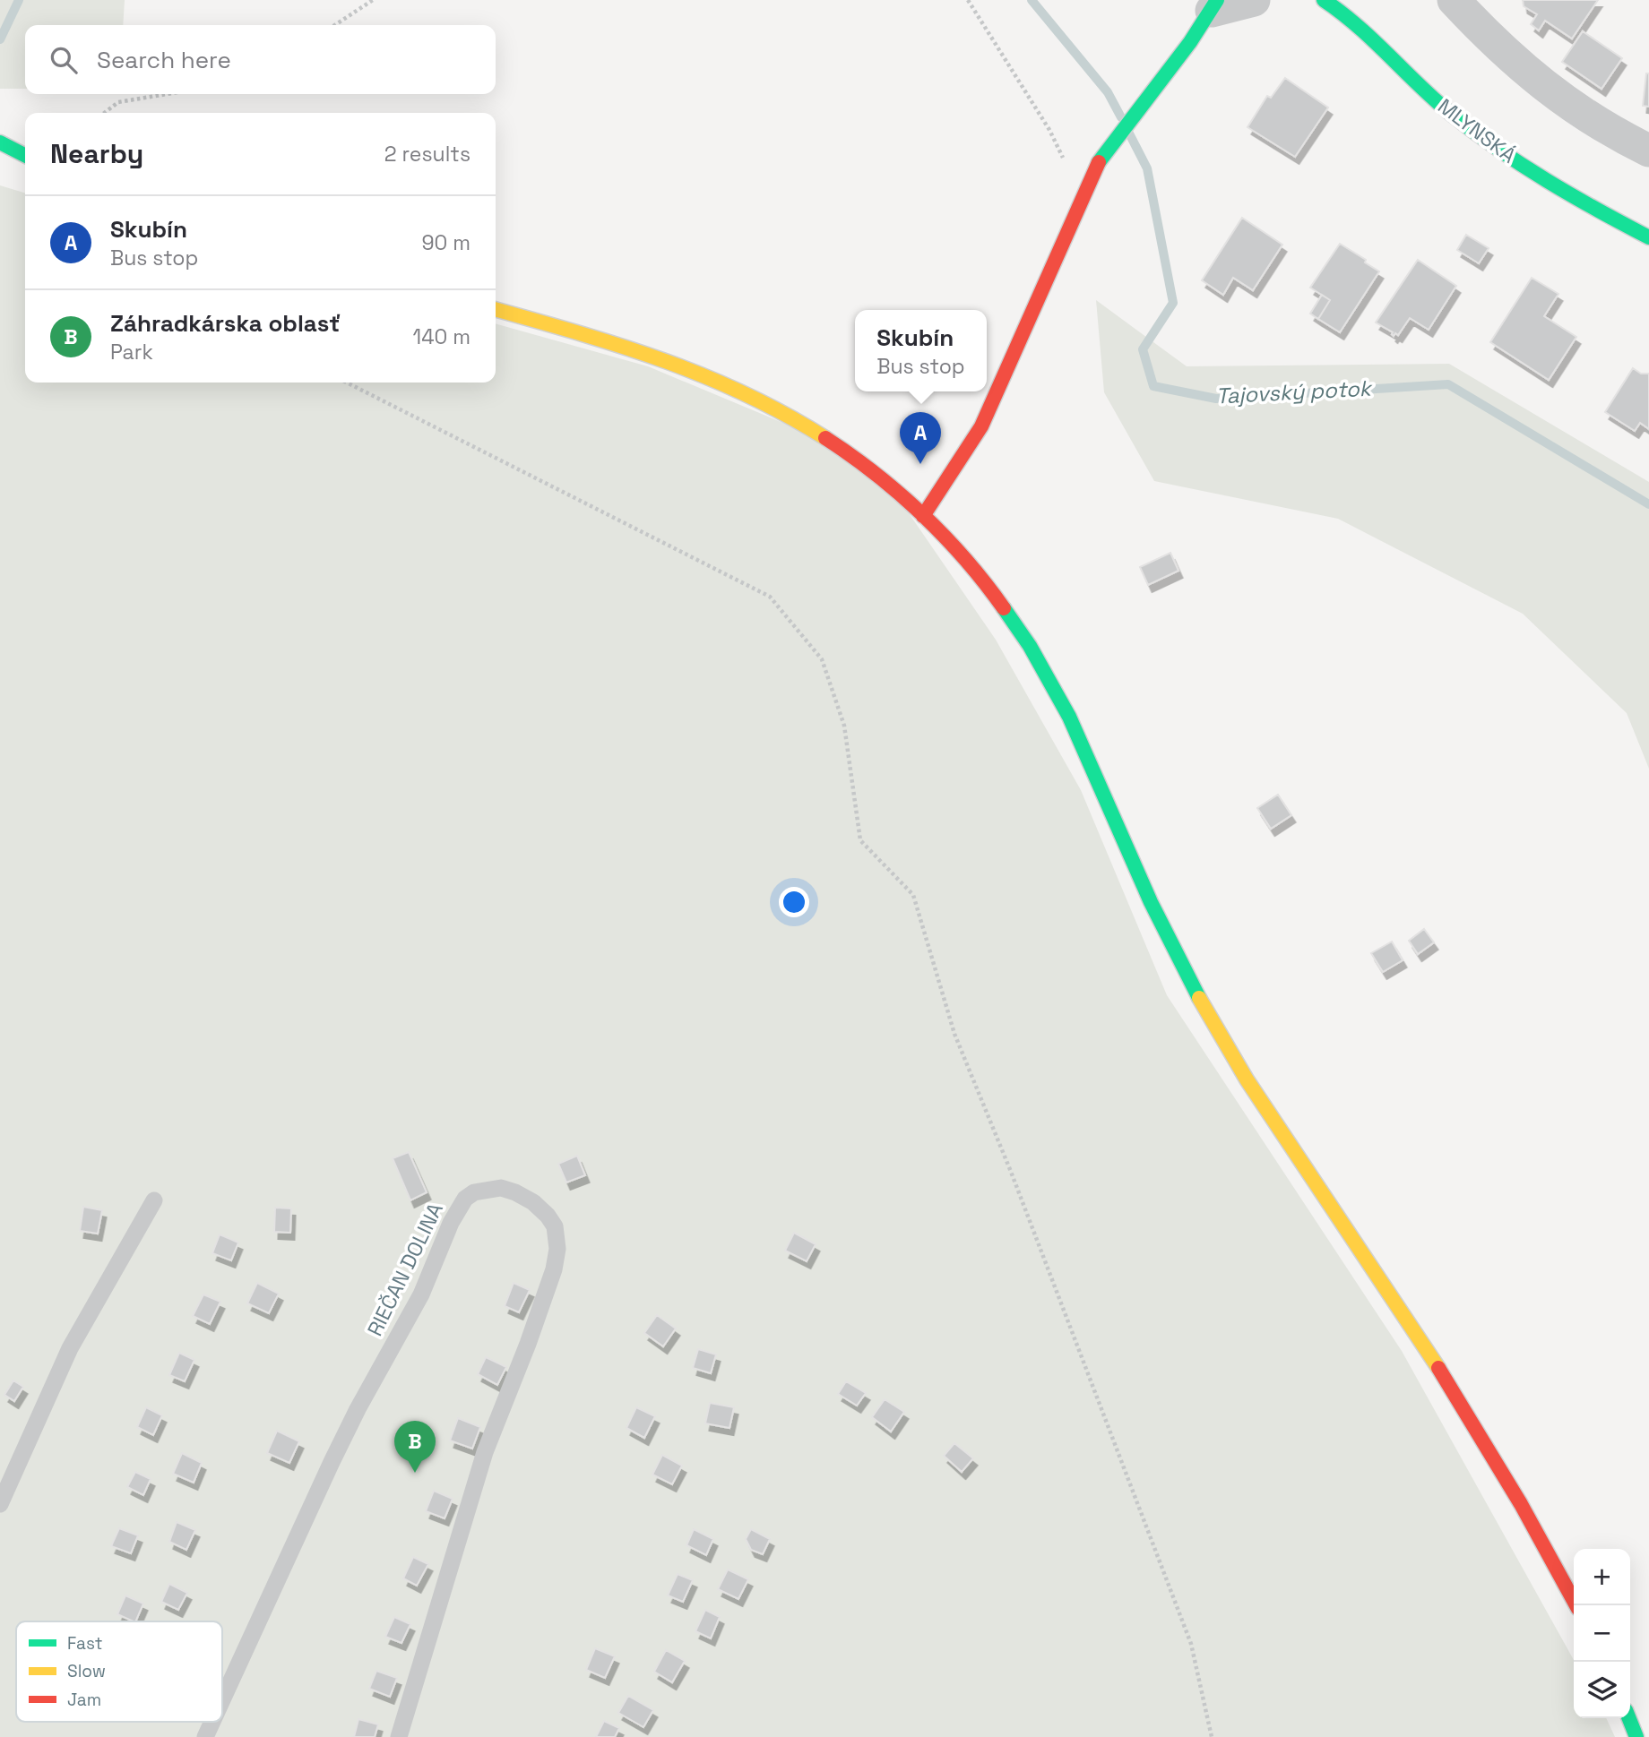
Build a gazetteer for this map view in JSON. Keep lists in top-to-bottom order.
{
  "streets": {
    "main road": ["MLYNSKÁ"],
    "lane": ["RIEČAN DOLINA"]
  },
  "water": ["Tajovský potok"],
  "legend": ["Fast", "Slow", "Jam"],
  "page": {
    "search": "Search here",
    "heading": ["Nearby", "2 results"],
    "list": [
      {
        "mark": "A",
        "name": "Skubín",
        "note": "Bus stop",
        "value": "90 m"
      },
      {
        "mark": "B",
        "name": "Záhradkárska oblasť",
        "note": "Park",
        "value": "140 m"
      }
    ],
    "popup": ["Skubín", "Bus stop"],
    "pins": ["A", "B"],
    "map_buttons": ["+", "−"]
  }
}
